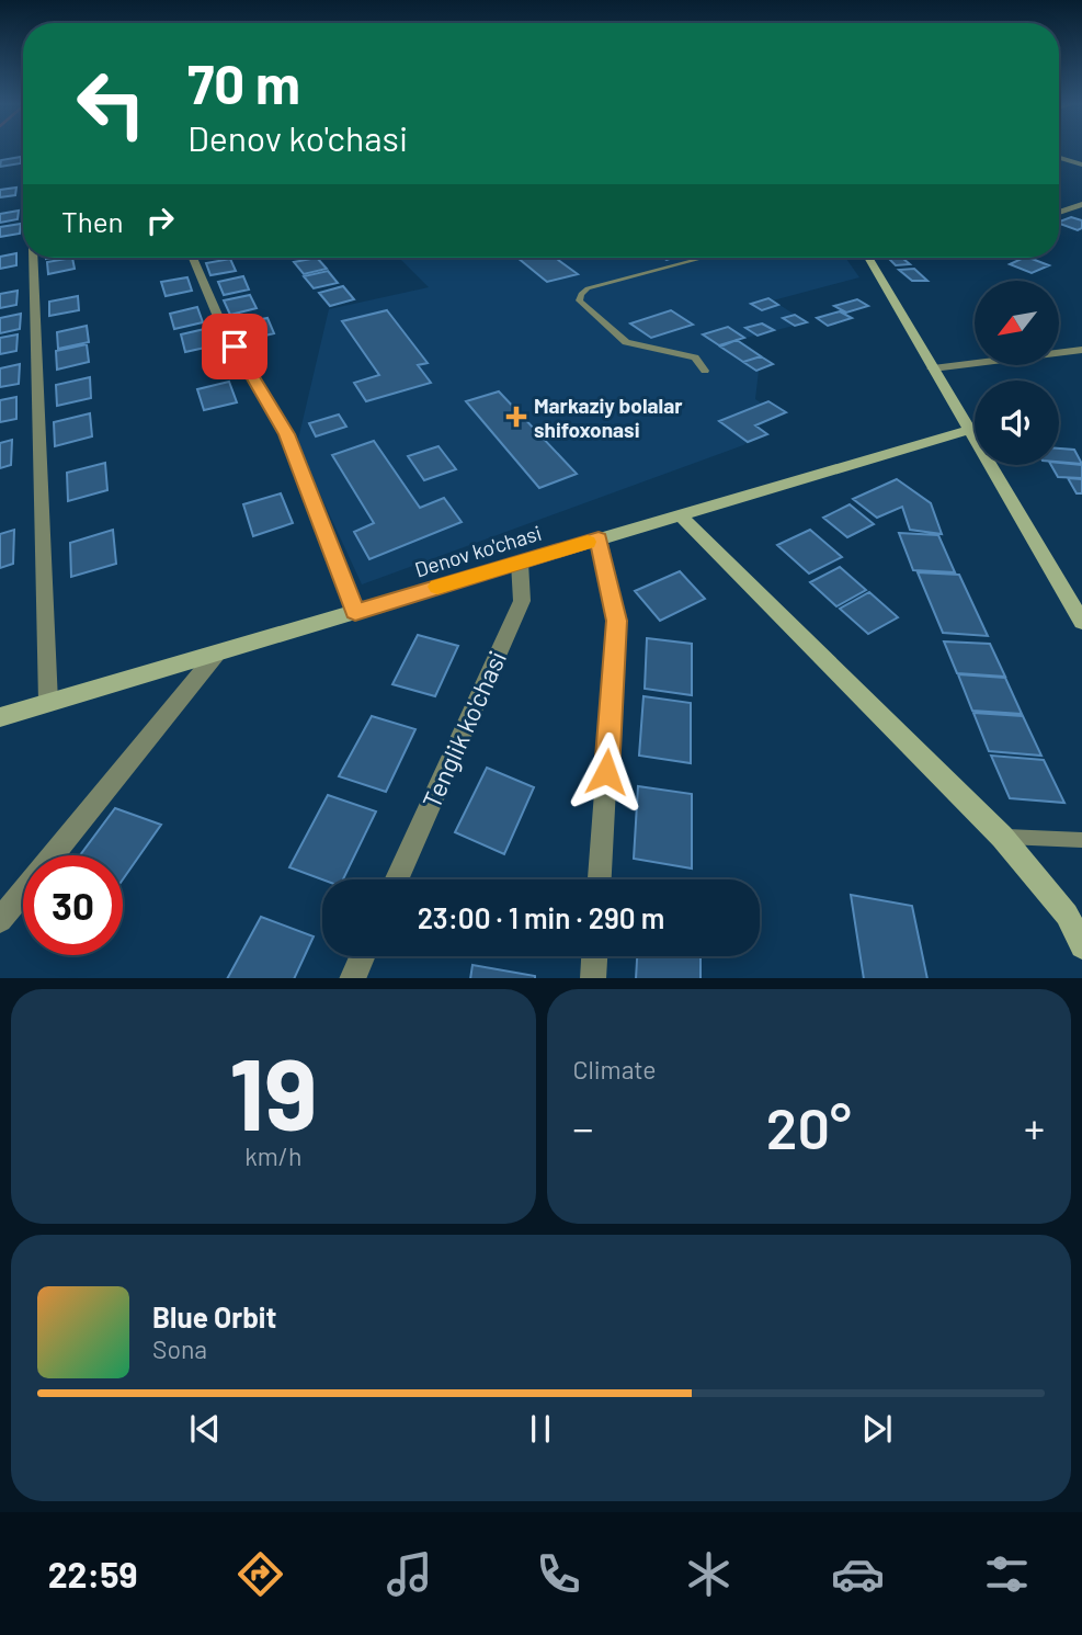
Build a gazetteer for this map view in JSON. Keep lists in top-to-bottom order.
{
  "streets": {
    "street": ["Denov ko'chasi", "Tenglik ko'chasi"]
  },
  "crossings": [
    ["Denov ko'chasi", "Tenglik ko'chasi"]
  ],
  "places": {
    "health": ["Markaziy bolalar shifoxonasi"]
  },
  "north": "bottom left",
  "page": {
    "turn": ["70 m", "Denov ko'chasi"],
    "then": "Then",
    "limit": "30",
    "trip": "23:00 · 1 min · 290 m",
    "tile": [
      ["19", "km/h"],
      "Climate"
    ],
    "heat": ["−", "20°", "+"],
    "song": ["Blue Orbit", "Sona"],
    "tabs": "22:59"
  }
}
